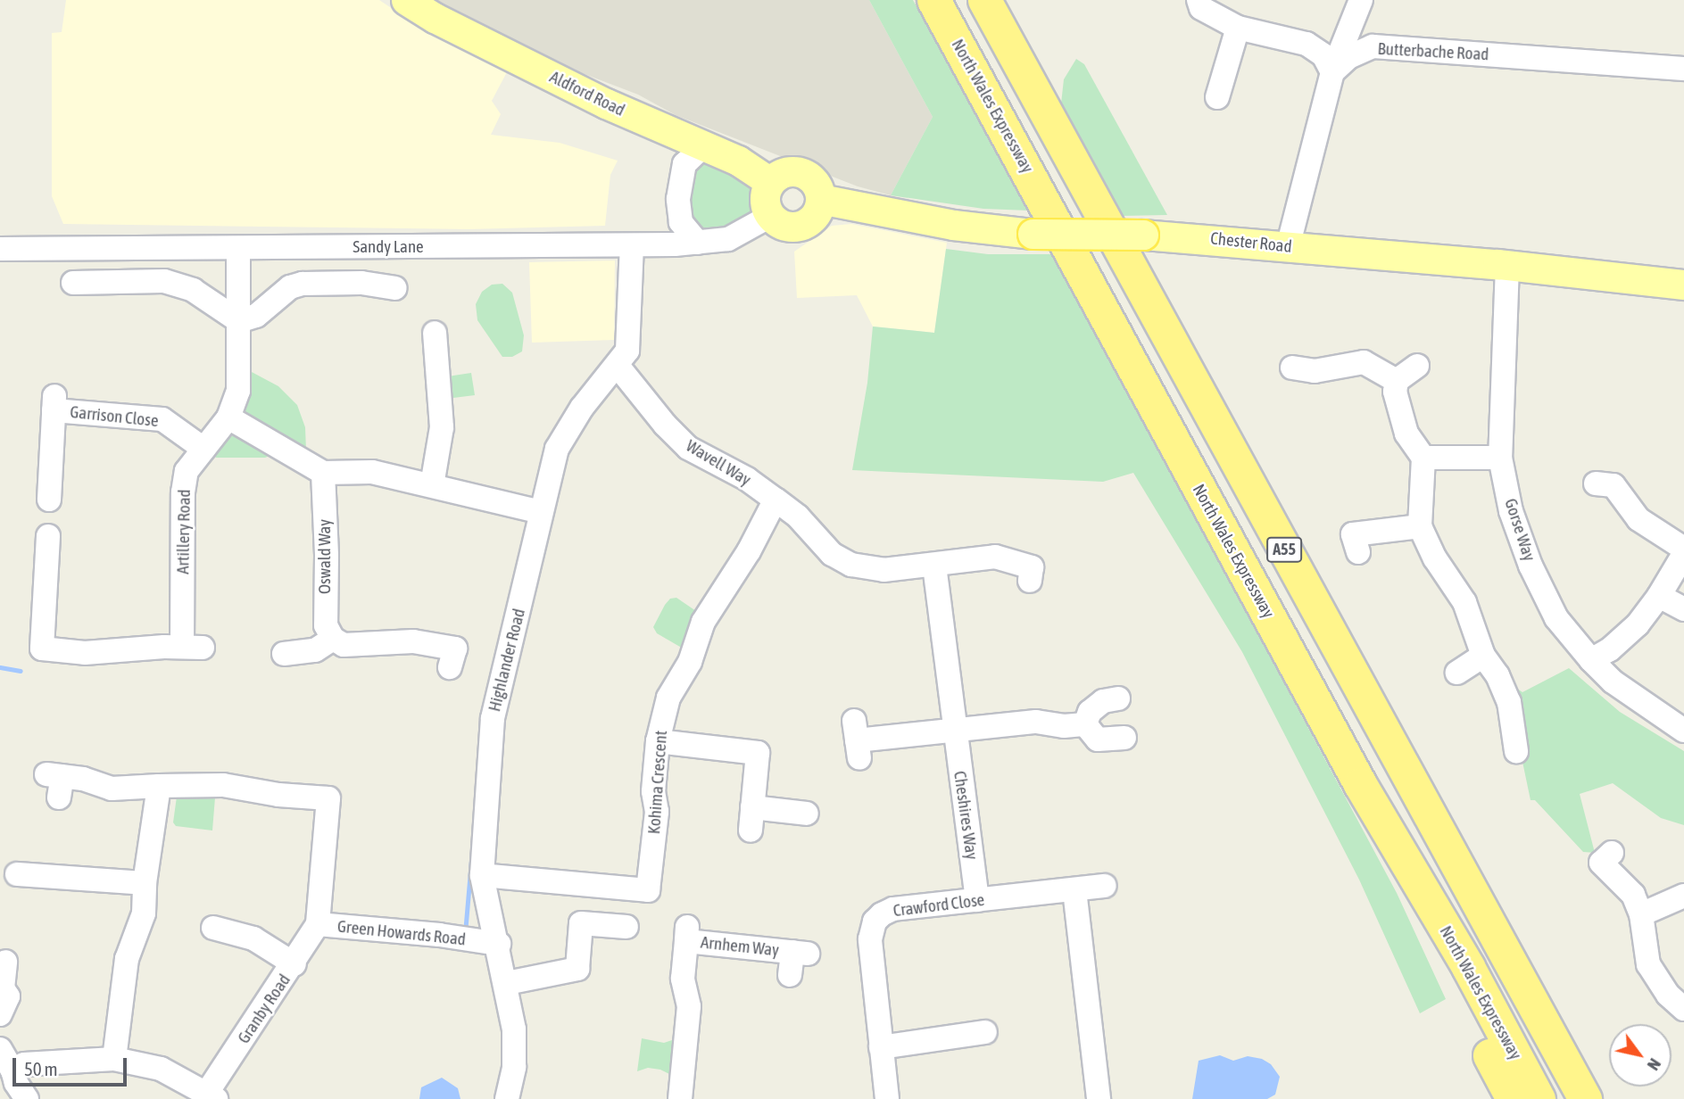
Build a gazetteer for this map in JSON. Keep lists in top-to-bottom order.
{
  "streets": {
    "highway": ["North Wales Expressway", "A55"],
    "main road": ["Aldford Road", "Chester Road"],
    "street": [
      "Butterbache Road",
      "Sandy Lane",
      "Garrison Close",
      "Wavell Way",
      "Gorse Way",
      "Artillery Road",
      "Oswald Way",
      "Highlander Road",
      "Kohima Crescent",
      "Cheshires Way",
      "Crawford Close",
      "Green Howards Road",
      "Arnhem Way",
      "Granby Road"
    ]
  },
  "crossings": [
    ["Aldford Road", "Chester Road"],
    ["Aldford Road", "Sandy Lane"],
    ["Chester Road", "Sandy Lane"],
    ["Chester Road", "Gorse Way"],
    ["Sandy Lane", "Artillery Road"],
    ["Sandy Lane", "Highlander Road"],
    ["Garrison Close", "Artillery Road"],
    ["Wavell Way", "Highlander Road"],
    ["Wavell Way", "Kohima Crescent"],
    ["Highlander Road", "Kohima Crescent"],
    ["Highlander Road", "Green Howards Road"],
    ["Cheshires Way", "Crawford Close"],
    ["Green Howards Road", "Granby Road"]
  ],
  "scale_bar": "50 m",
  "north": "bottom right"
}
